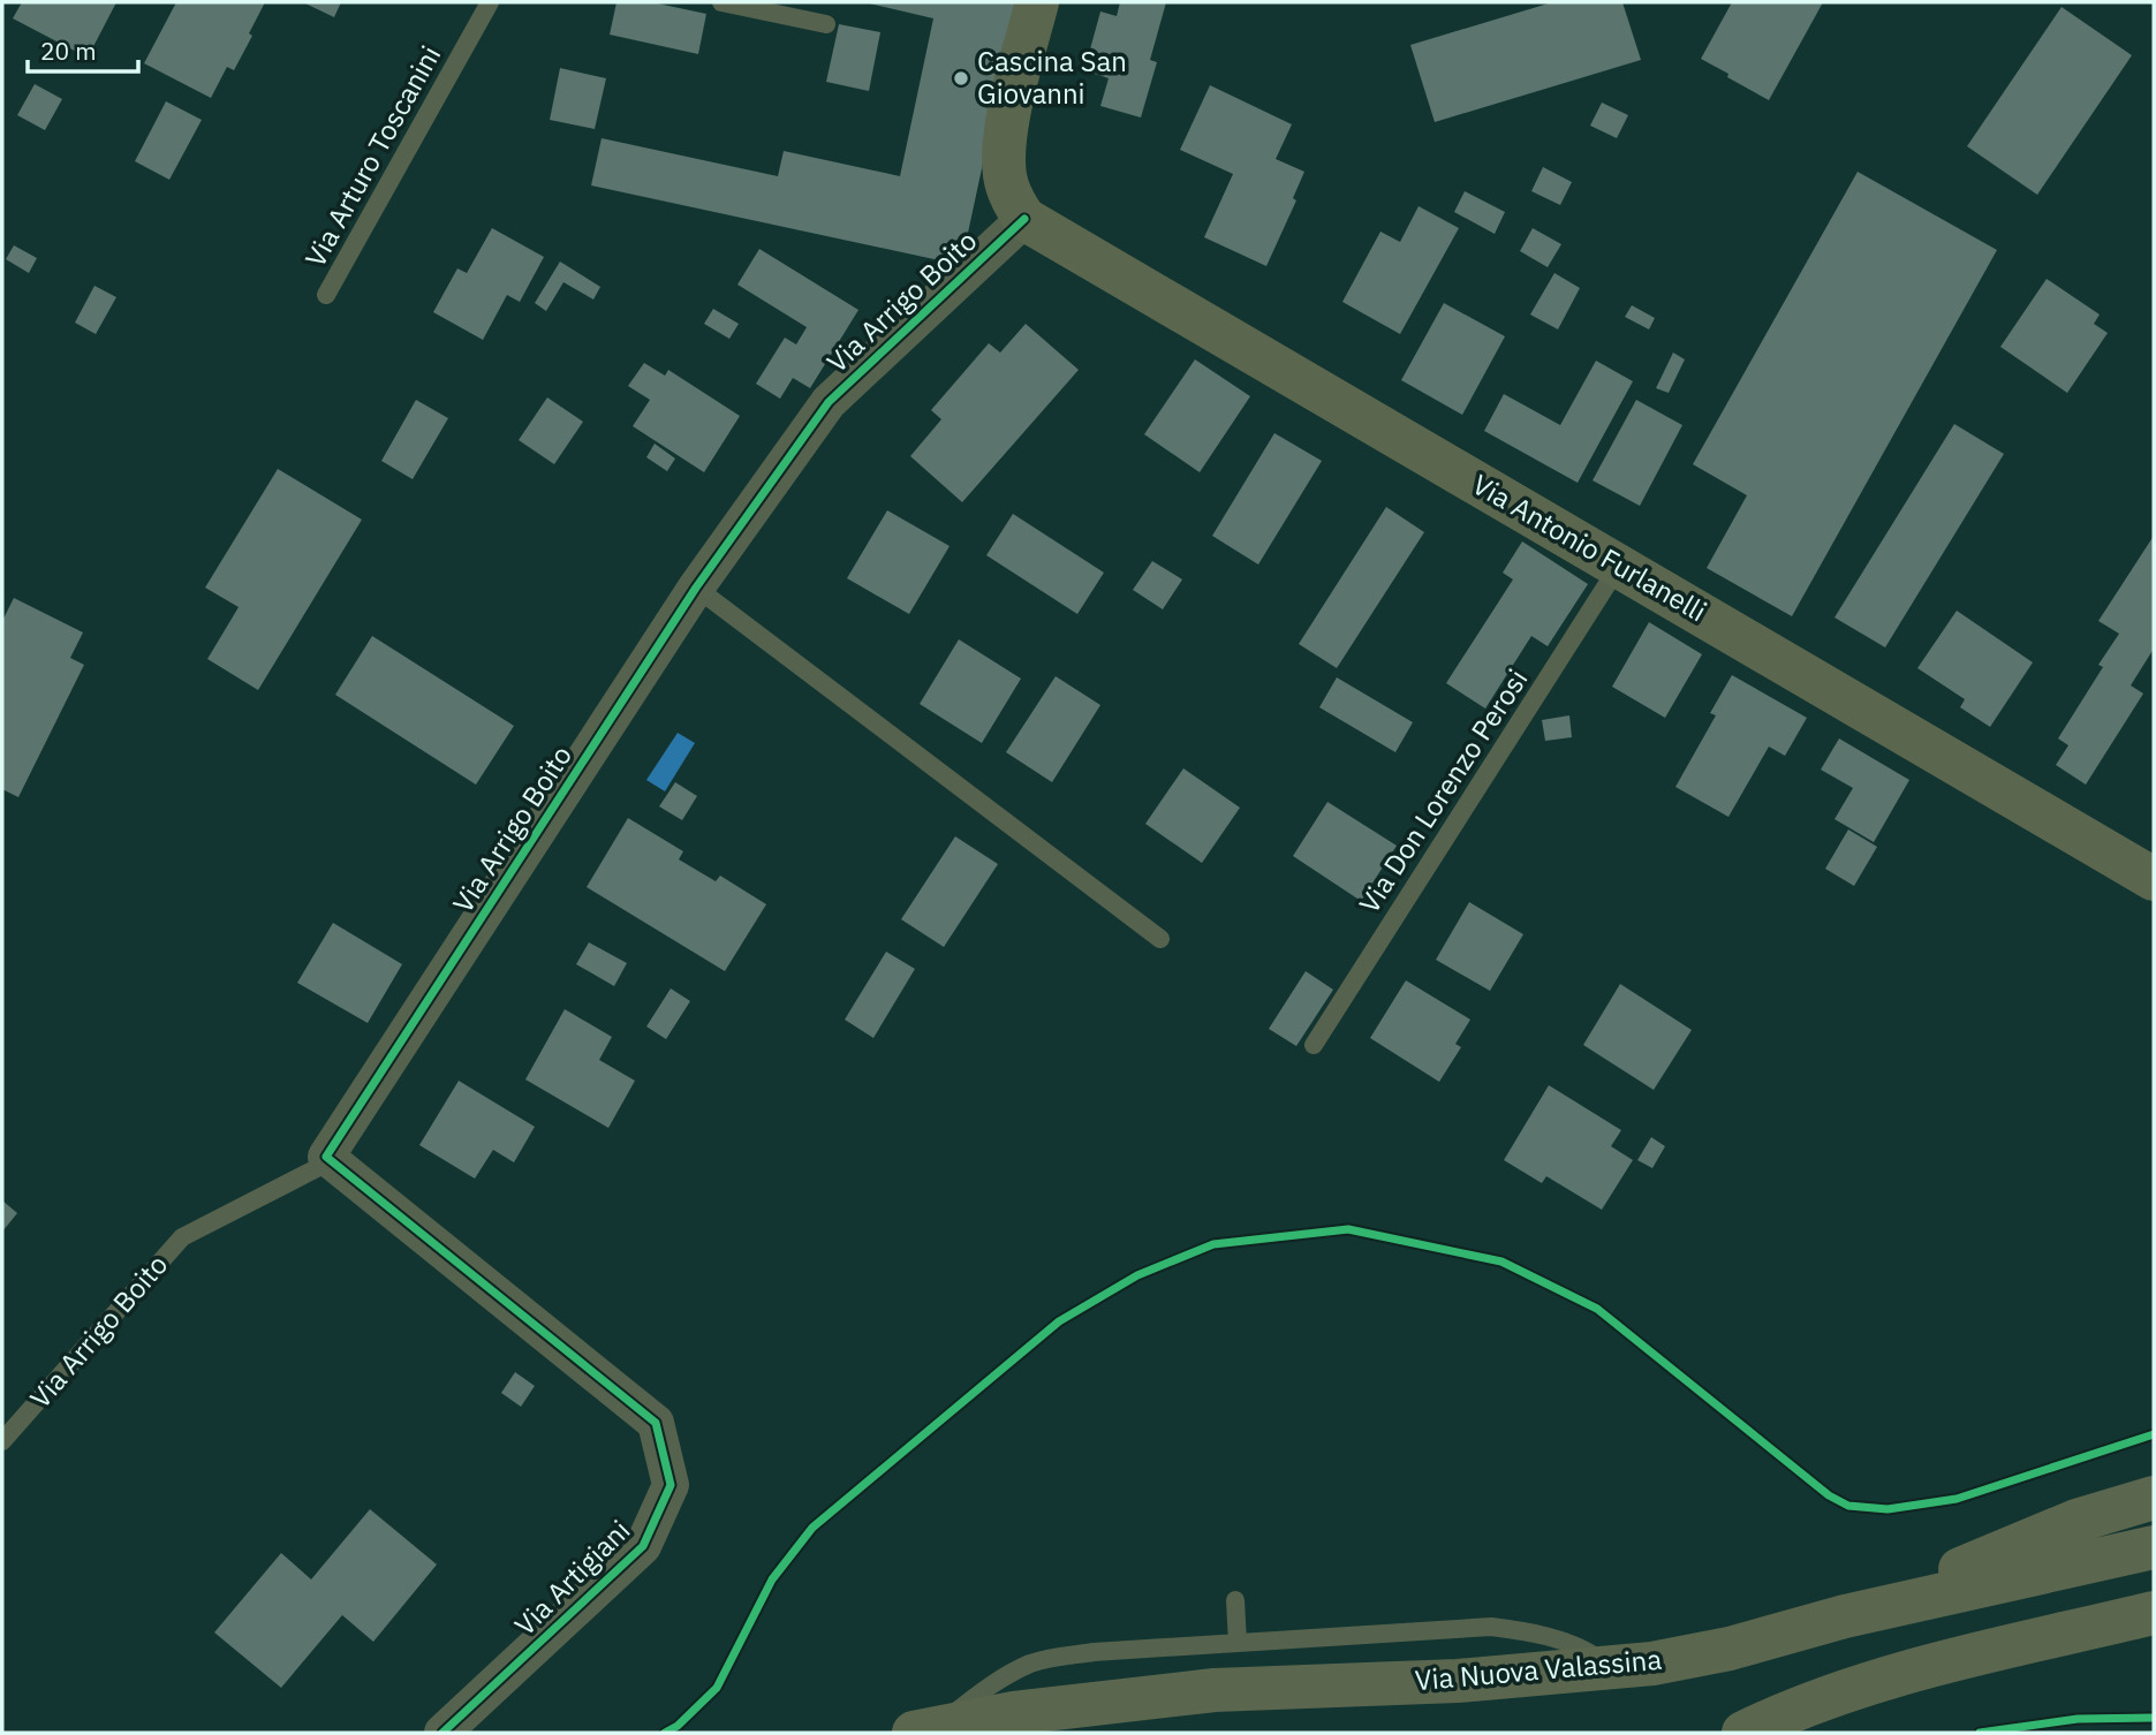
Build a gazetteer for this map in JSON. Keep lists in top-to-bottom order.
{
  "streets": {
    "main road": ["Via Antonio Furlanelli", "Via Nuova Valassina"],
    "street": ["Via Arrigo Boito", "Via Artigiani"],
    "lane": ["Via Arturo Toscanini", "Via Don Lorenzo Perosi"]
  },
  "crossings": [
    ["Via Arrigo Boito", "Via Antonio Furlanelli"],
    ["Via Arrigo Boito", "Via Artigiani"],
    ["Via Antonio Furlanelli", "Via Don Lorenzo Perosi"]
  ],
  "places": ["Cascina San Giovanni"],
  "scale_bar": "20 m"
}
